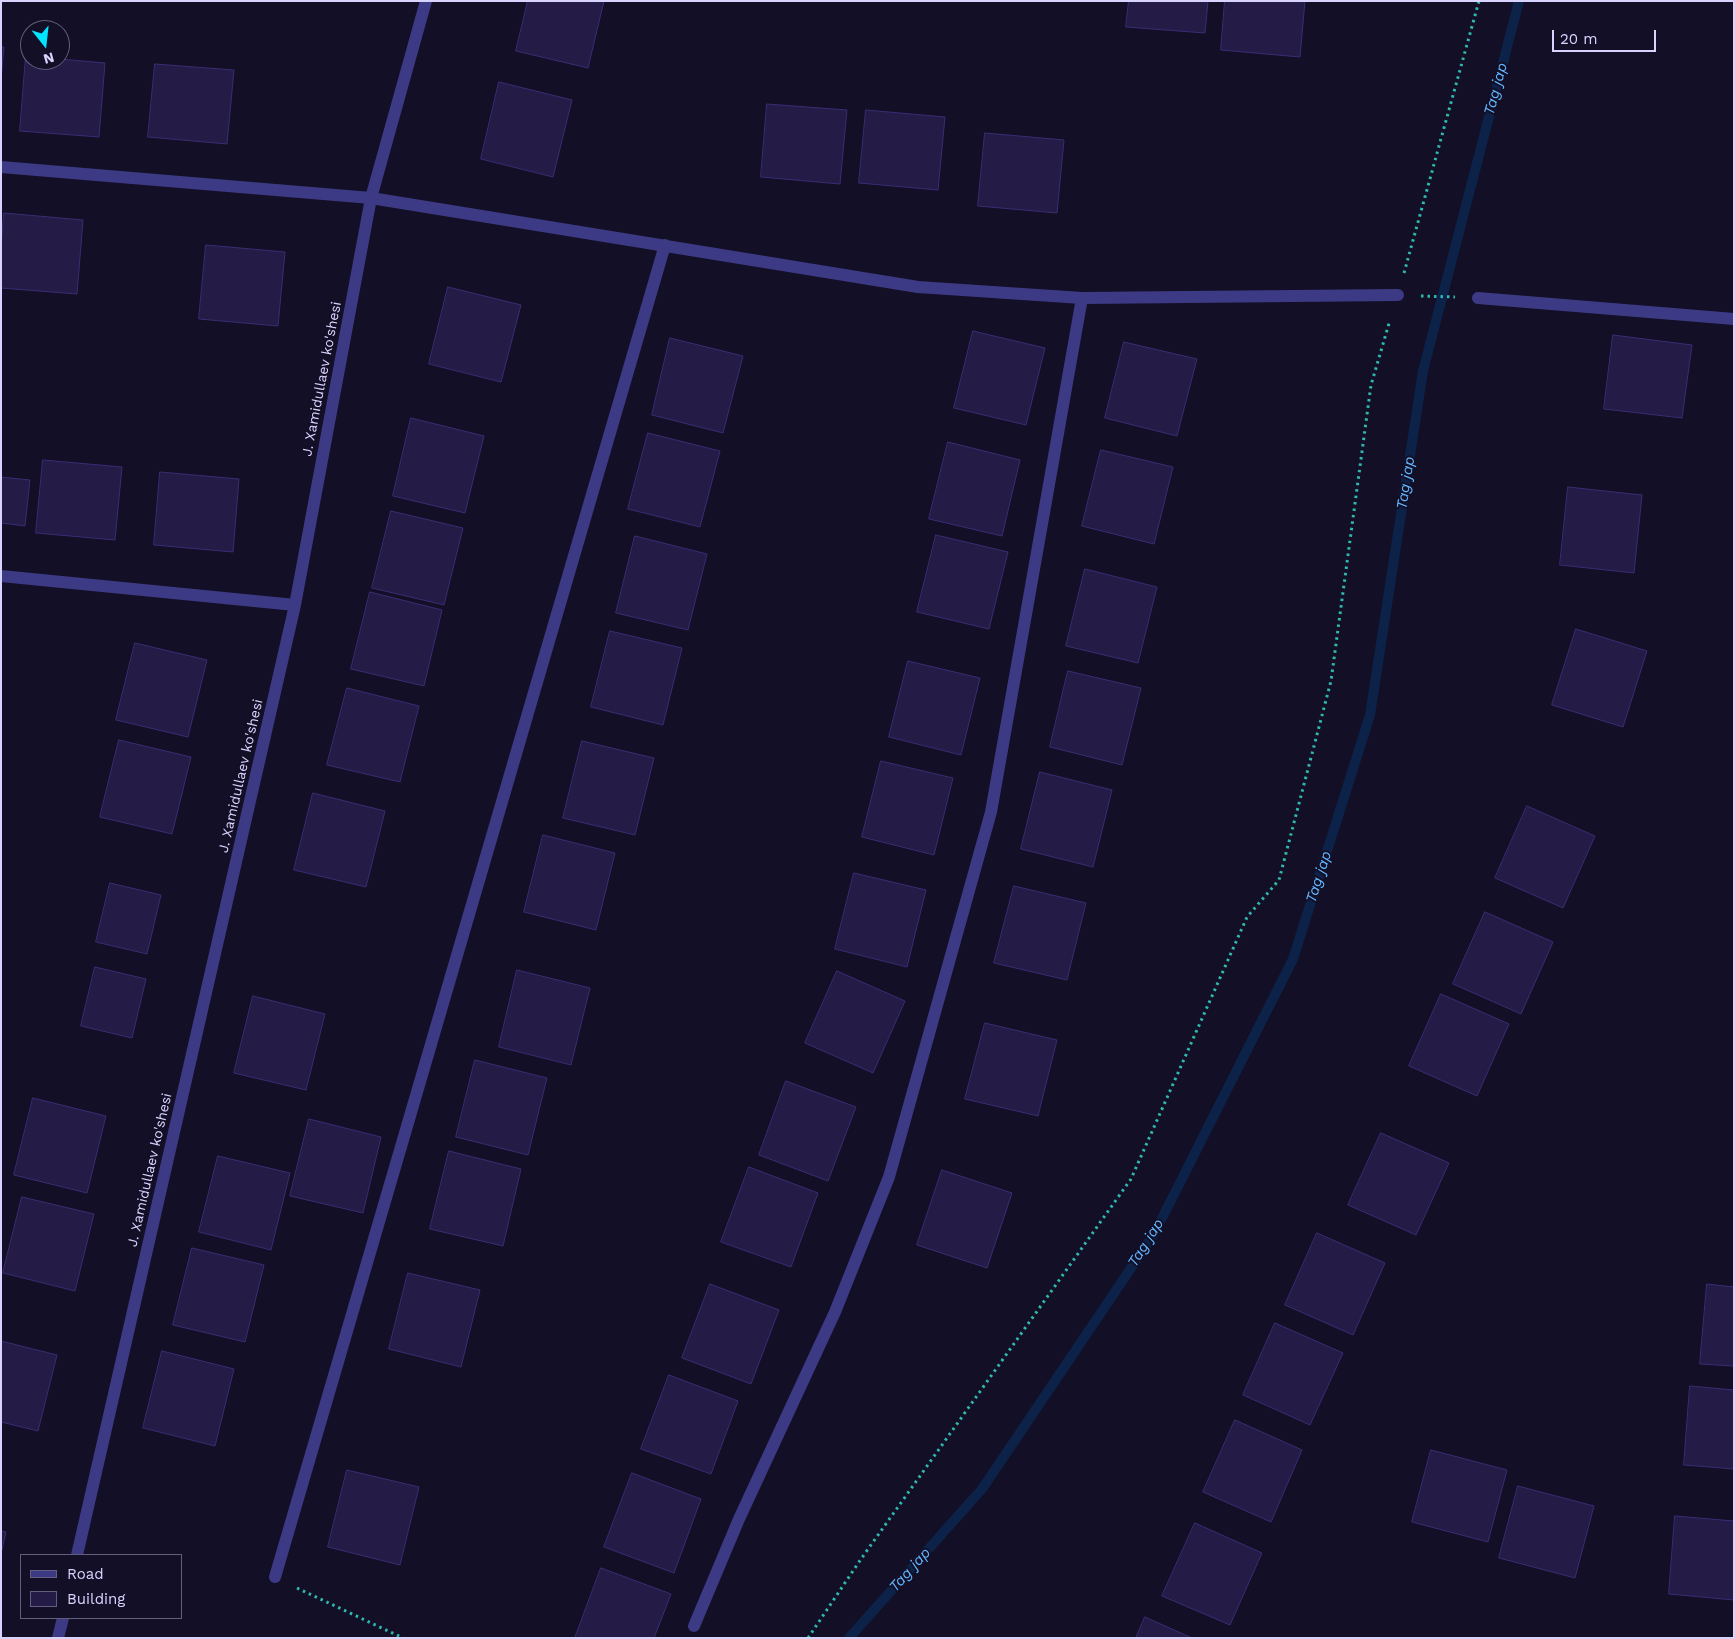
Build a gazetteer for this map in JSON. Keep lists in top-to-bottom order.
{
  "streets": {
    "street": ["J. Xamidullaev ko'shesi"]
  },
  "water": ["Tag jap"],
  "legend": ["Road", "Building"],
  "scale_bar": "20 m",
  "north": "bottom"
}
